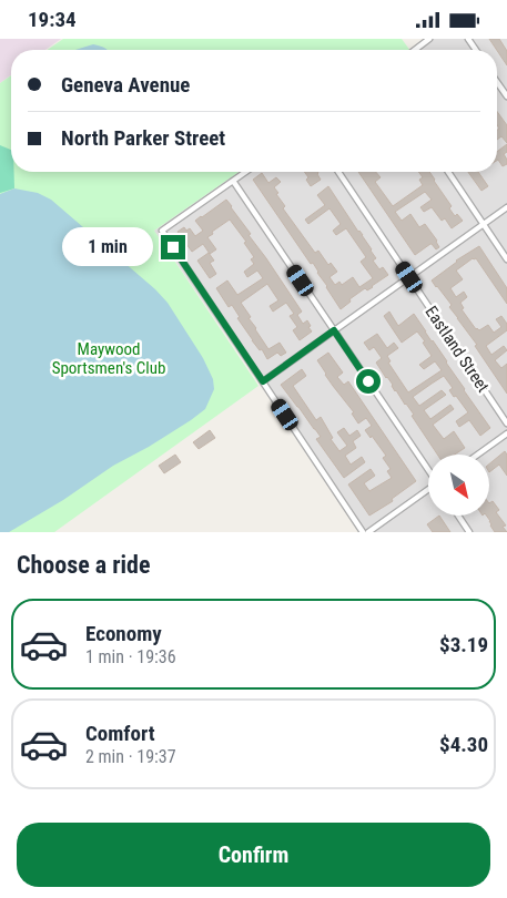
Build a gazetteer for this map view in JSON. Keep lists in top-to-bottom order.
{
  "streets": {
    "street": ["Eastland Street"]
  },
  "parks": ["Maywood Sportsmen's Club"],
  "north": "bottom right",
  "page": {
    "status": "19:34",
    "banner": ["Geneva Avenue", "North Parker Street"],
    "bubble": "1 min",
    "heading": "Choose a ride",
    "list": [
      {
        "name": "Economy",
        "note": "1 min · 19:36",
        "value": "$3.19"
      },
      {
        "name": "Comfort",
        "note": "2 min · 19:37",
        "value": "$4.30"
      }
    ],
    "buttons": "Confirm"
  }
}
